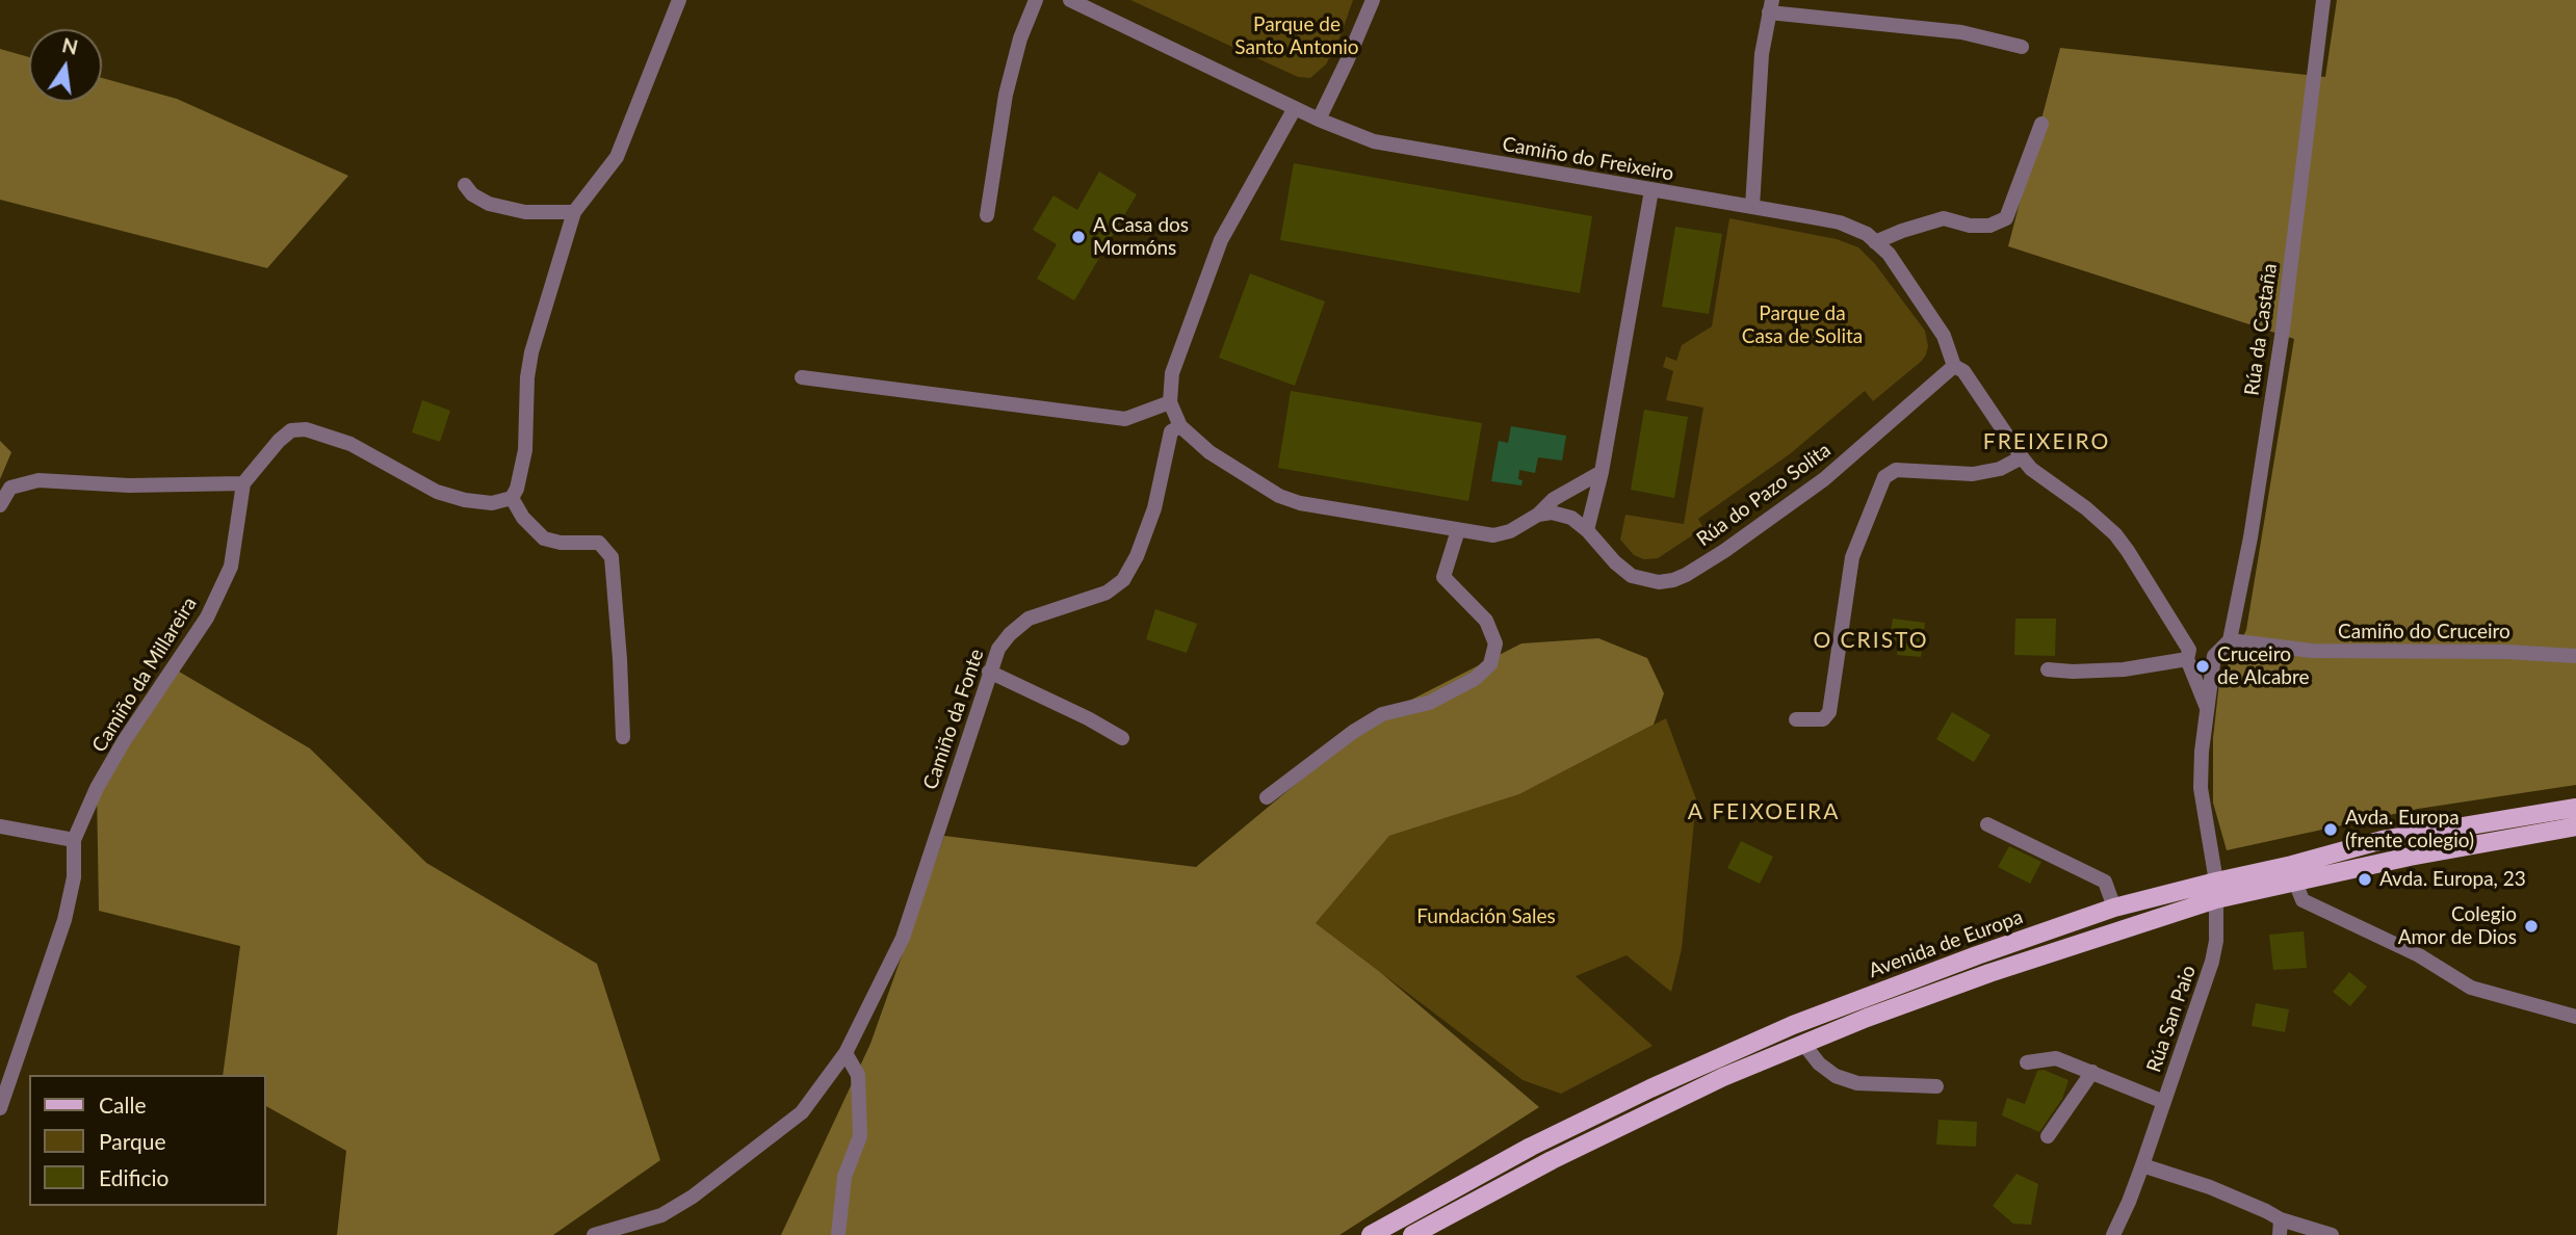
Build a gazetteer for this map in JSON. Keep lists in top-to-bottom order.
{
  "streets": {
    "main road": ["Avenida de Europa"],
    "street": [
      "Camiño do Freixeiro",
      "Rúa da Castaña",
      "Rúa do Pazo Solita",
      "Camiño do Cruceiro",
      "Camiño da Millareira",
      "Camiño da Fonte",
      "Rúa San Paio"
    ]
  },
  "crossings": [
    ["Camiño do Freixeiro", "Rúa do Pazo Solita"],
    ["Rúa da Castaña", "Camiño do Cruceiro"],
    ["Avenida de Europa", "Rúa San Paio"]
  ],
  "districts": ["FREIXEIRO", "O CRISTO", "A FEIXOEIRA"],
  "parks": ["Parque de Santo Antonio", "Parque da Casa de Solita", "Fundación Sales"],
  "places": [
    "A Casa dos Mormóns",
    "Cruceiro de Alcabre",
    "Avda. Europa (frente colegio)",
    "Avda. Europa, 23",
    "Colegio Amor de Dios"
  ],
  "legend": ["Calle", "Parque", "Edificio"],
  "north": "top"
}
